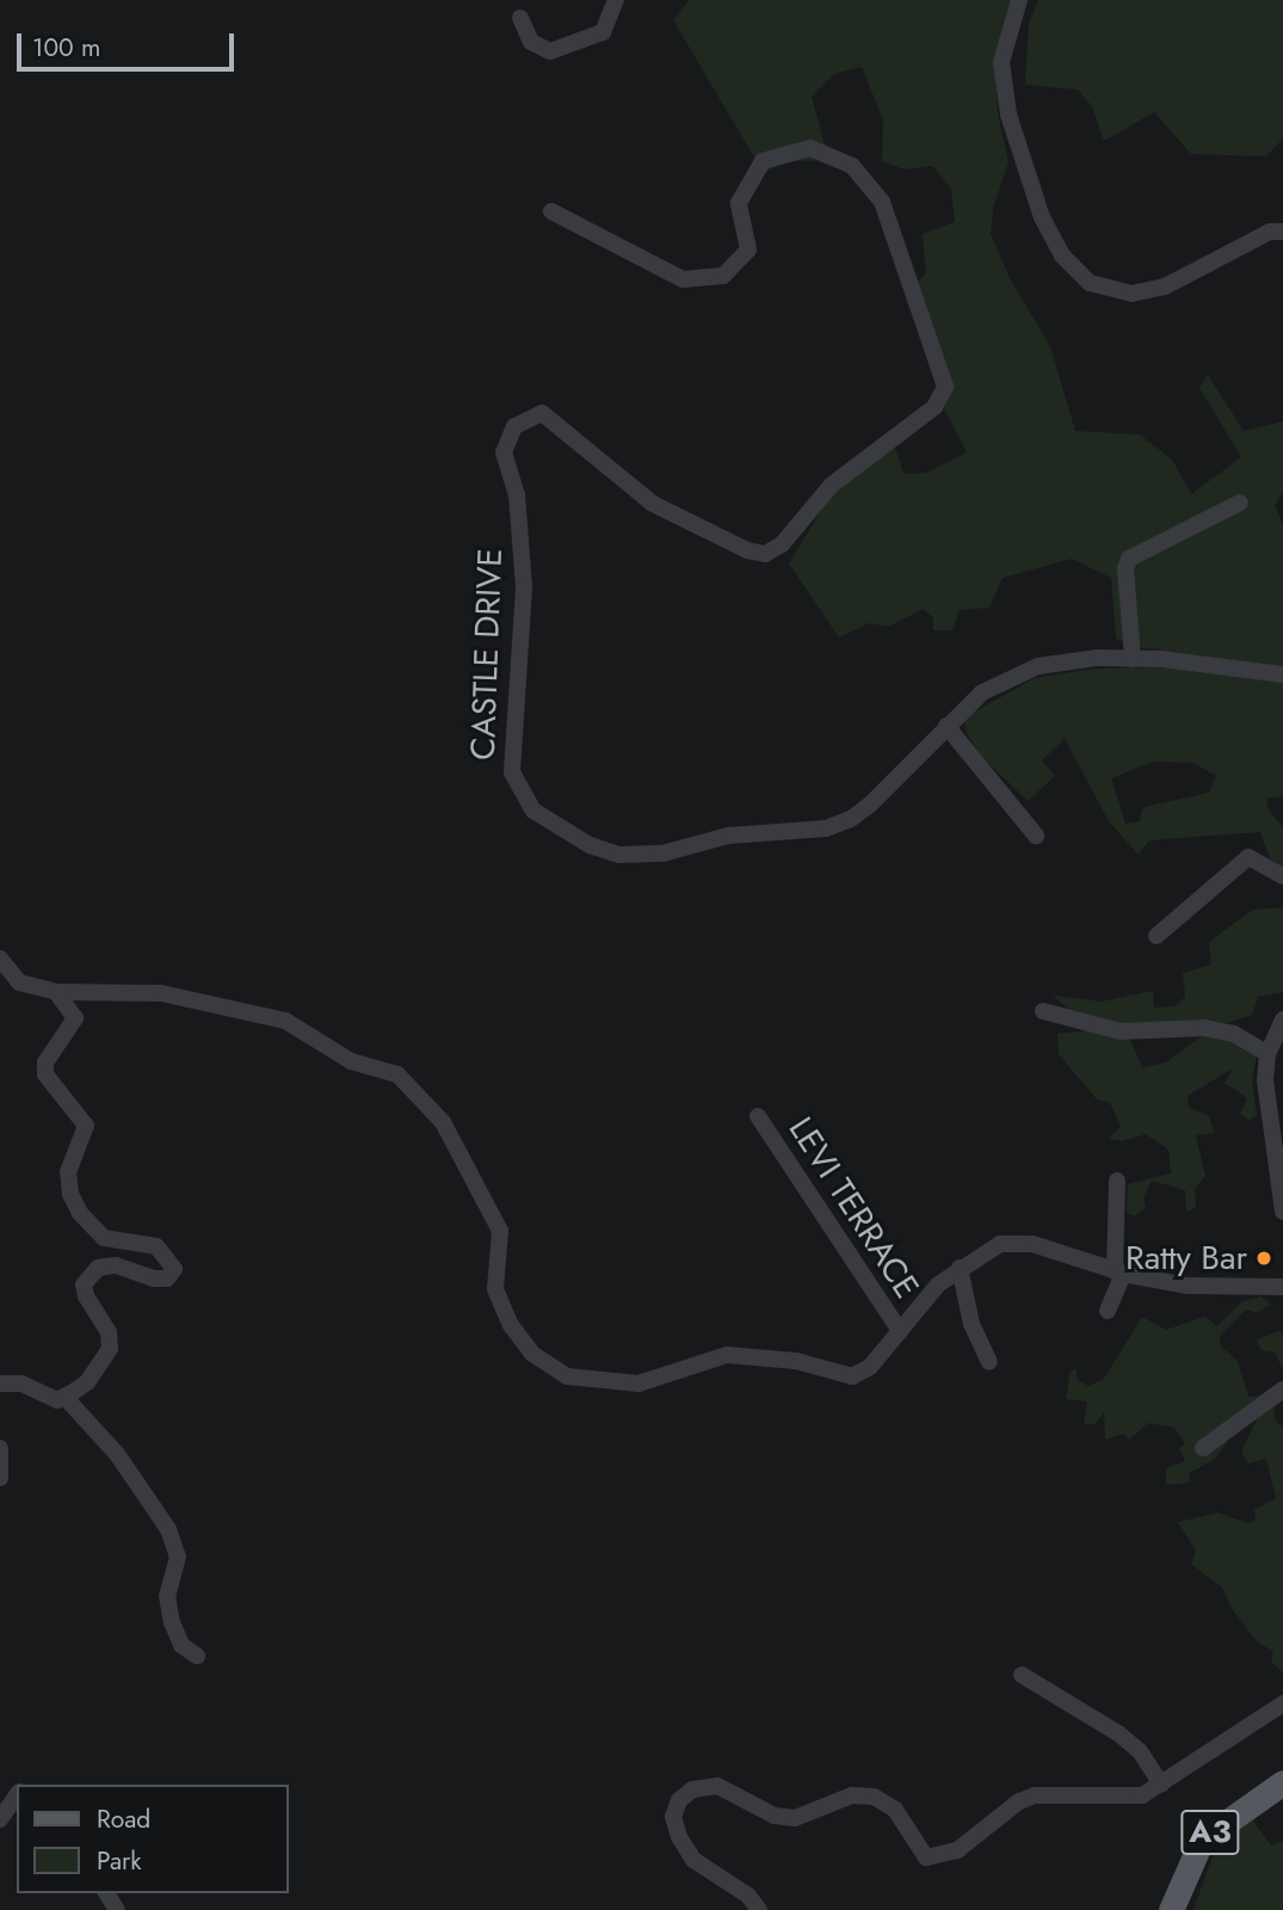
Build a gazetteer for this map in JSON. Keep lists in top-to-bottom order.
{
  "streets": {
    "main road": ["A3"],
    "street": ["CASTLE DRIVE", "LEVI TERRACE"]
  },
  "places": ["Ratty Bar"],
  "legend": ["Road", "Park"],
  "scale_bar": "100 m"
}
